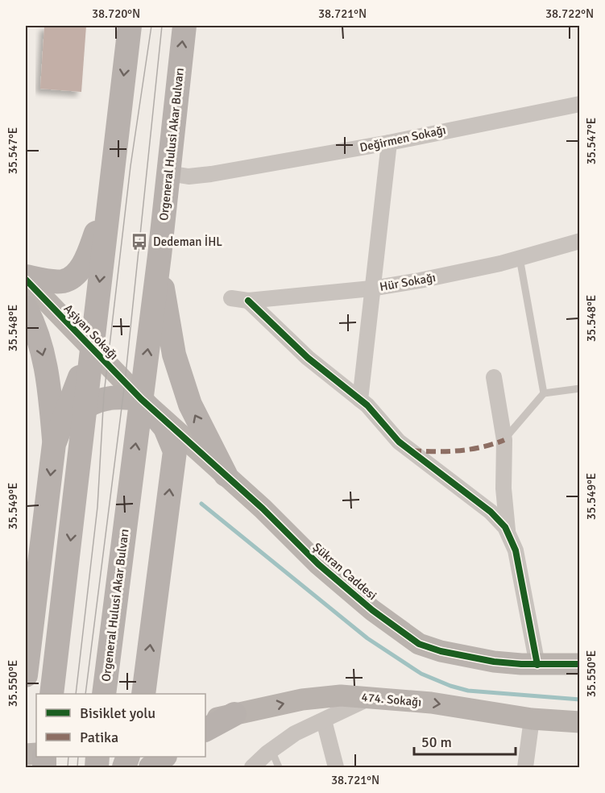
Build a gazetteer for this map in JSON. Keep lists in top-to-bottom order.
{
  "streets": {
    "main road": ["Orgeneral Hulusi Akar Bulvarı"],
    "street": [
      "Değirmen Sokağı",
      "Hür Sokağı",
      "Aşiyan Sokağı",
      "Şükran Caddesi",
      "474. Sokağı"
    ]
  },
  "crossings": [
    ["Değirmen Sokağı", "Orgeneral Hulusi Akar Bulvarı"],
    ["Orgeneral Hulusi Akar Bulvarı", "Aşiyan Sokağı"],
    ["Orgeneral Hulusi Akar Bulvarı", "Şükran Caddesi"],
    ["Aşiyan Sokağı", "Şükran Caddesi"]
  ],
  "one_way": ["474. Sokağı"],
  "places": {
    "bus stop": ["Dedeman İHL"]
  },
  "legend": ["Bisiklet yolu", "Patika"],
  "scale_bar": "50 m",
  "coordinates": [
    "38.720°N",
    "38.721°N",
    "38.722°N",
    "35.547°E",
    "35.548°E",
    "35.549°E",
    "35.550°E"
  ]
}
